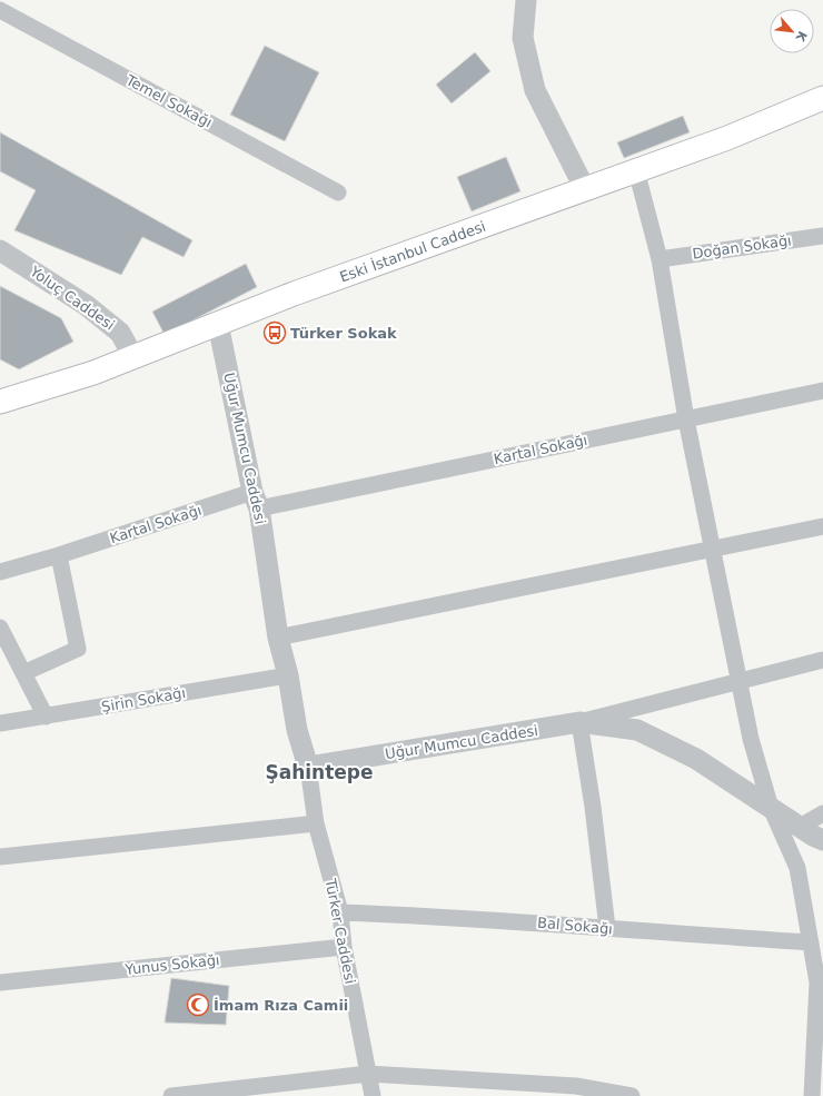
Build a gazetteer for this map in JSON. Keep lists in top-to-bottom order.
{
  "streets": {
    "main road": ["Eski İstanbul Caddesi"],
    "street": [
      "Temel Sokağı",
      "Doğan Sokağı",
      "Yoluç Caddesi",
      "Uğur Mumcu Caddesi",
      "Kartal Sokağı",
      "Şirin Sokağı",
      "Bal Sokağı",
      "Türker Caddesi",
      "Yunus Sokağı"
    ]
  },
  "crossings": [
    ["Eski İstanbul Caddesi", "Yoluç Caddesi"],
    ["Eski İstanbul Caddesi", "Uğur Mumcu Caddesi"],
    ["Uğur Mumcu Caddesi", "Kartal Sokağı"],
    ["Uğur Mumcu Caddesi", "Şirin Sokağı"],
    ["Uğur Mumcu Caddesi", "Türker Caddesi"],
    ["Bal Sokağı", "Türker Caddesi"],
    ["Türker Caddesi", "Yunus Sokağı"]
  ],
  "districts": ["Şahintepe"],
  "places": {
    "bus stop": ["Türker Sokak"],
    "mosque": ["İmam Rıza Camii"]
  },
  "north": "bottom right"
}
